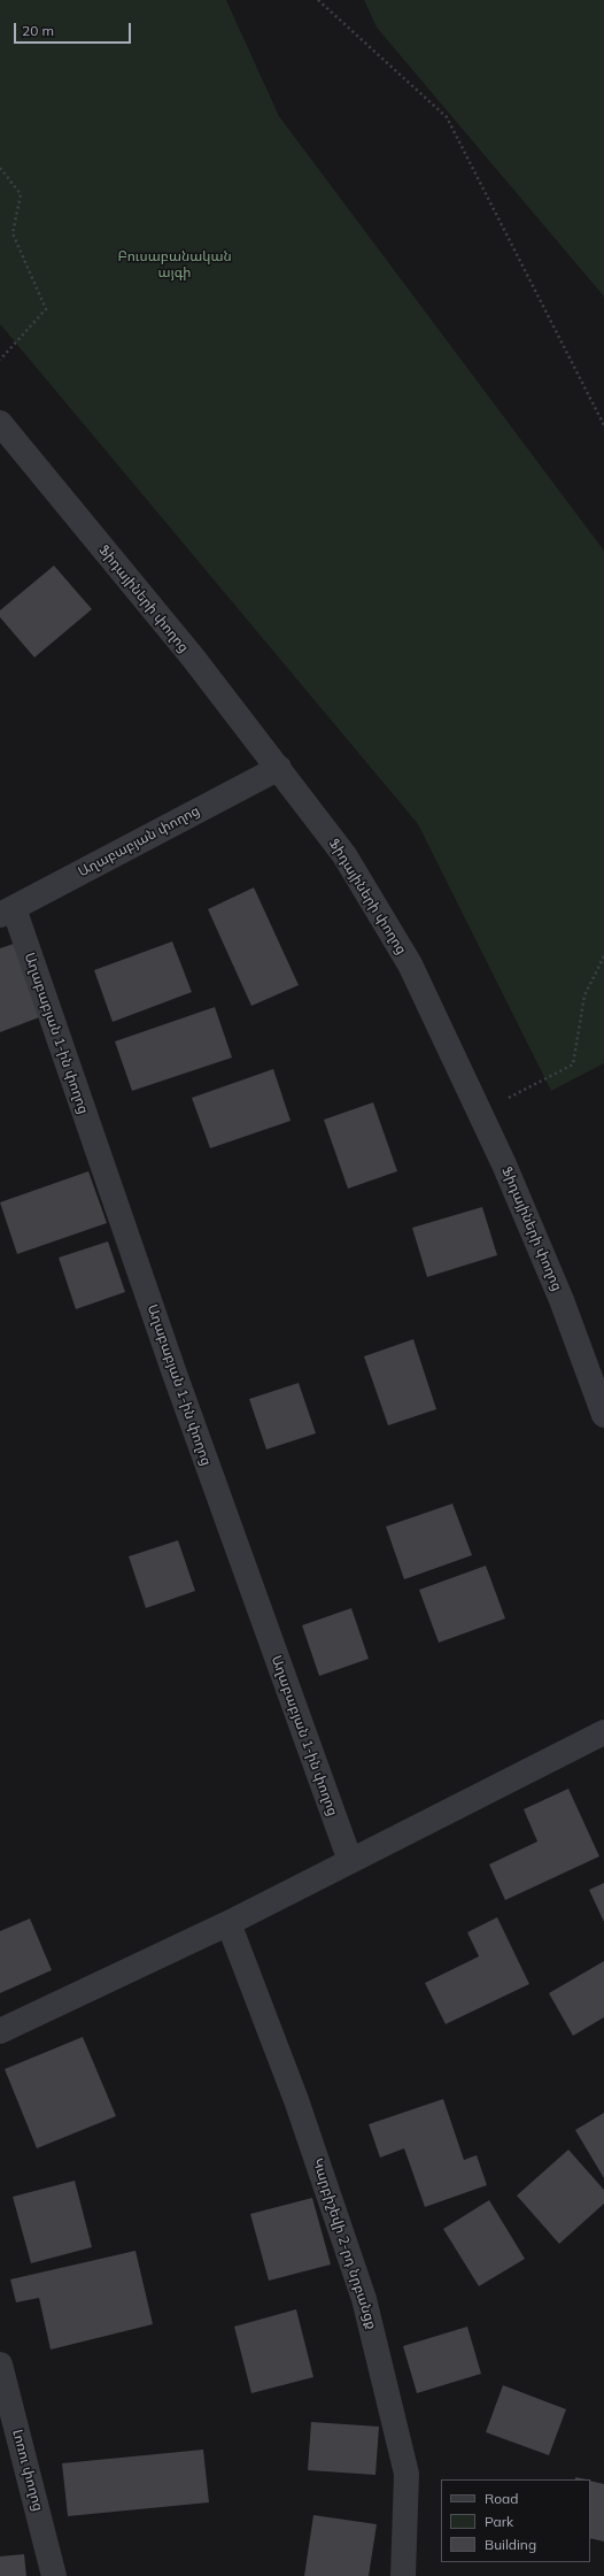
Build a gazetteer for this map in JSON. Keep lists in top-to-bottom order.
{
  "streets": {
    "street": [
      "Ֆիդայիների փողոց",
      "Աղաբաբյան փողոց",
      "Աղաբաբյան 1-ին փողոց",
      "Կարբիշեվի 2-րդ նրբանցք",
      "Լոռու փողոց"
    ]
  },
  "crossings": [
    ["Ֆիդայիների փողոց", "Աղաբաբյան փողոց"],
    ["Աղաբաբյան փողոց", "Աղաբաբյան 1-ին փողոց"]
  ],
  "parks": ["Բուսաբանական այգի"],
  "legend": ["Road", "Park", "Building"],
  "scale_bar": "20 m"
}
